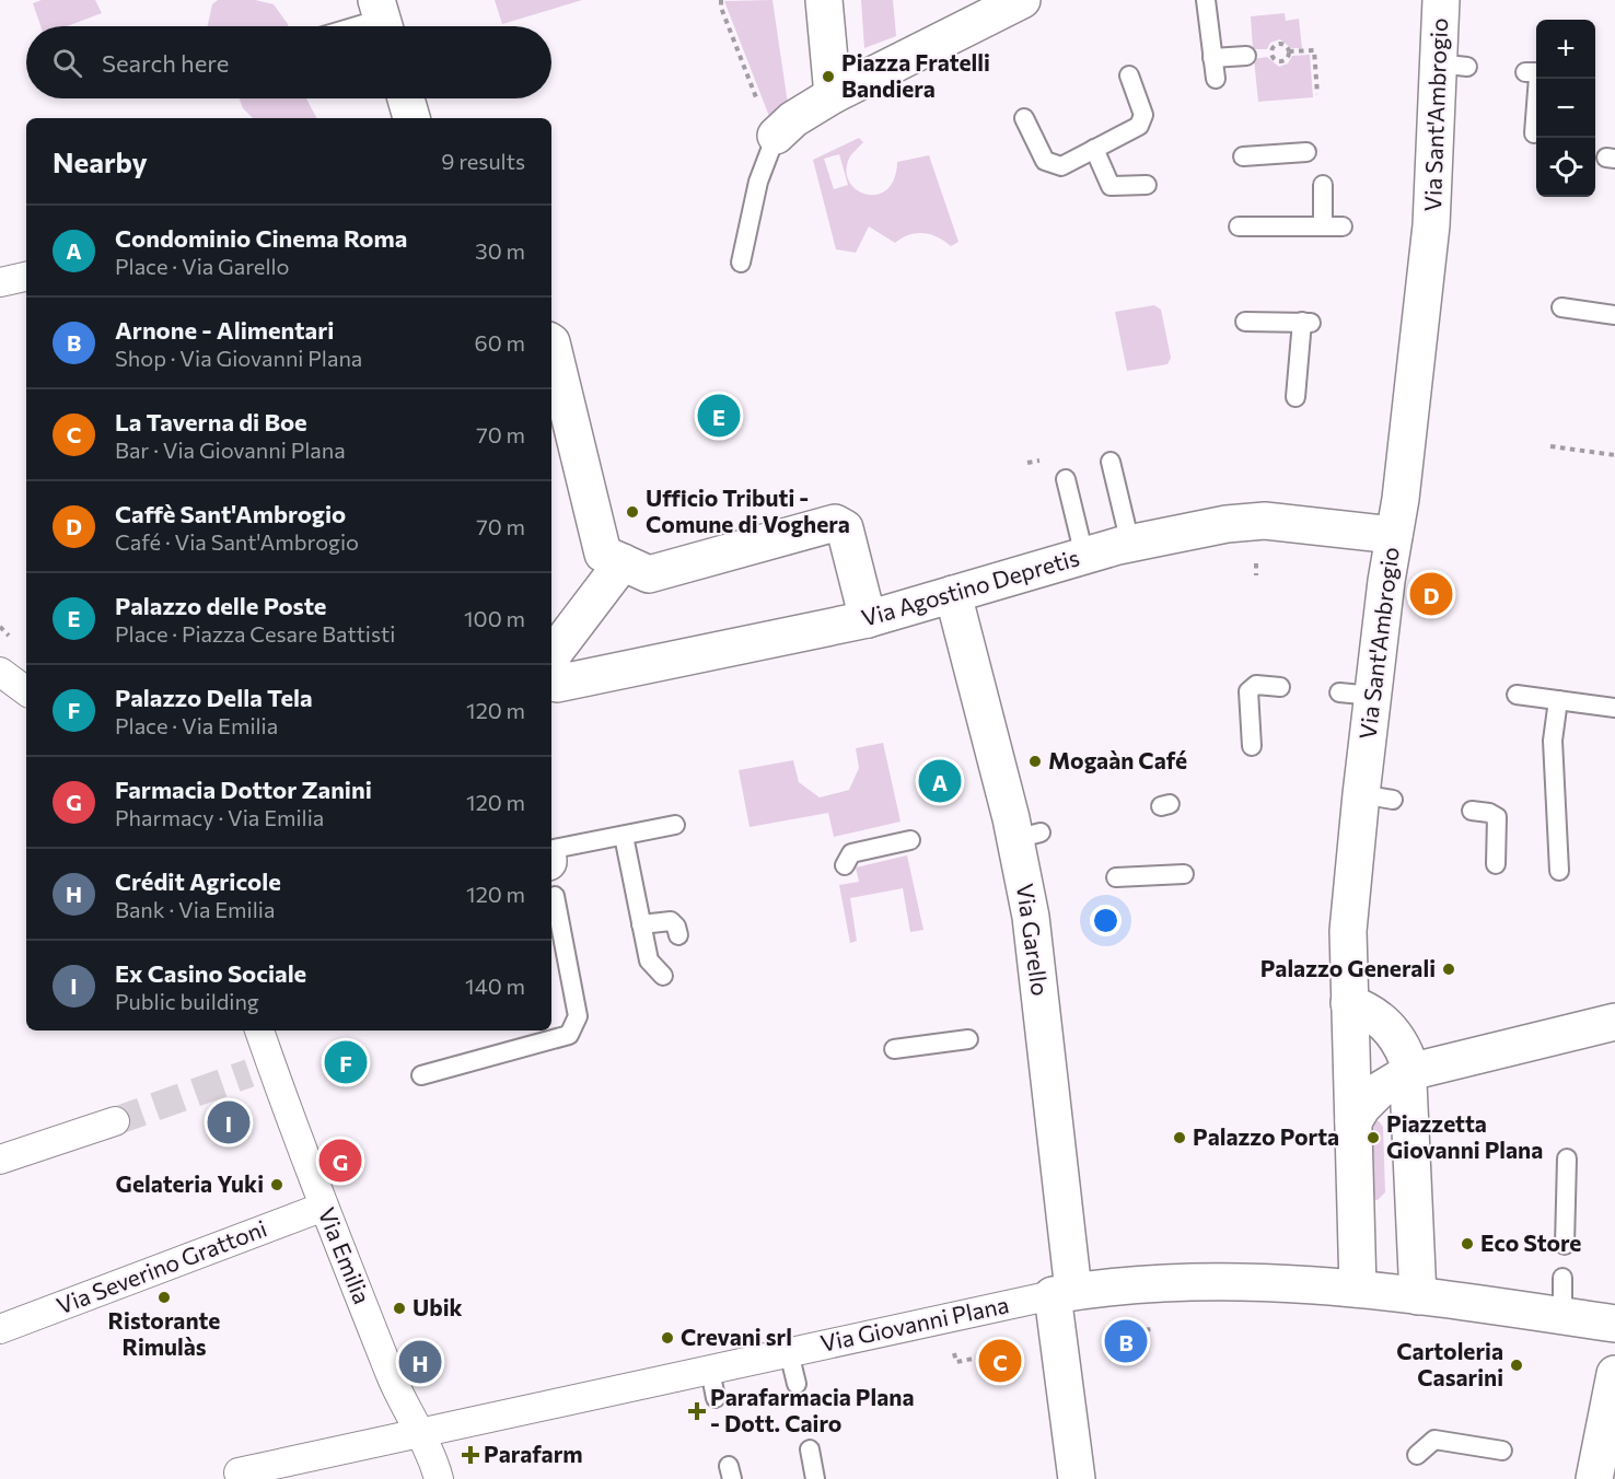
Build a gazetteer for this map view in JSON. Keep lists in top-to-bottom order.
{
  "streets": {
    "street": [
      "Via Sant'Ambrogio",
      "Via Agostino Depretis",
      "Via Garello",
      "Via Emilia",
      "Via Severino Grattoni",
      "Via Giovanni Plana"
    ]
  },
  "crossings": [
    ["Via Sant'Ambrogio", "Via Agostino Depretis"],
    ["Via Sant'Ambrogio", "Via Giovanni Plana"],
    ["Via Agostino Depretis", "Via Garello"],
    ["Via Garello", "Via Giovanni Plana"],
    ["Via Emilia", "Via Severino Grattoni"],
    ["Via Emilia", "Via Giovanni Plana"]
  ],
  "places": {
    "other": [
      "Piazza Fratelli Bandiera",
      "Ufficio Tributi - Comune di Voghera",
      "Mogaàn Café",
      "Palazzo Generali",
      "Palazzo Porta",
      "Piazzetta Giovanni Plana",
      "Gelateria Yuki",
      "Eco Store",
      "Ristorante Rimulàs",
      "Ubik",
      "Crevani srl",
      "Cartoleria Casarini"
    ],
    "health": ["Parafarmacia Plana - Dott. Cairo", "Parafarm"]
  },
  "page": {
    "map_buttons": ["+", "−"],
    "search": "Search here",
    "heading": ["Nearby", "9 results"],
    "list": [
      {
        "mark": "A",
        "name": "Condominio Cinema Roma",
        "note": "Place · Via Garello",
        "value": "30 m"
      },
      {
        "mark": "B",
        "name": "Arnone - Alimentari",
        "note": "Shop · Via Giovanni Plana",
        "value": "60 m"
      },
      {
        "mark": "C",
        "name": "La Taverna di Boe",
        "note": "Bar · Via Giovanni Plana",
        "value": "70 m"
      },
      {
        "mark": "D",
        "name": "Caffè Sant'Ambrogio",
        "note": "Café · Via Sant'Ambrogio",
        "value": "70 m"
      },
      {
        "mark": "E",
        "name": "Palazzo delle Poste",
        "note": "Place · Piazza Cesare Battisti",
        "value": "100 m"
      },
      {
        "mark": "F",
        "name": "Palazzo Della Tela",
        "note": "Place · Via Emilia",
        "value": "120 m"
      },
      {
        "mark": "G",
        "name": "Farmacia Dottor Zanini",
        "note": "Pharmacy · Via Emilia",
        "value": "120 m"
      },
      {
        "mark": "H",
        "name": "Crédit Agricole",
        "note": "Bank · Via Emilia",
        "value": "120 m"
      },
      {
        "mark": "I",
        "name": "Ex Casino Sociale",
        "note": "Public building",
        "value": "140 m"
      }
    ],
    "pins": [
      "E",
      "D",
      "A",
      "F",
      "I",
      "G",
      "B",
      "C",
      "H"
    ]
  }
}
